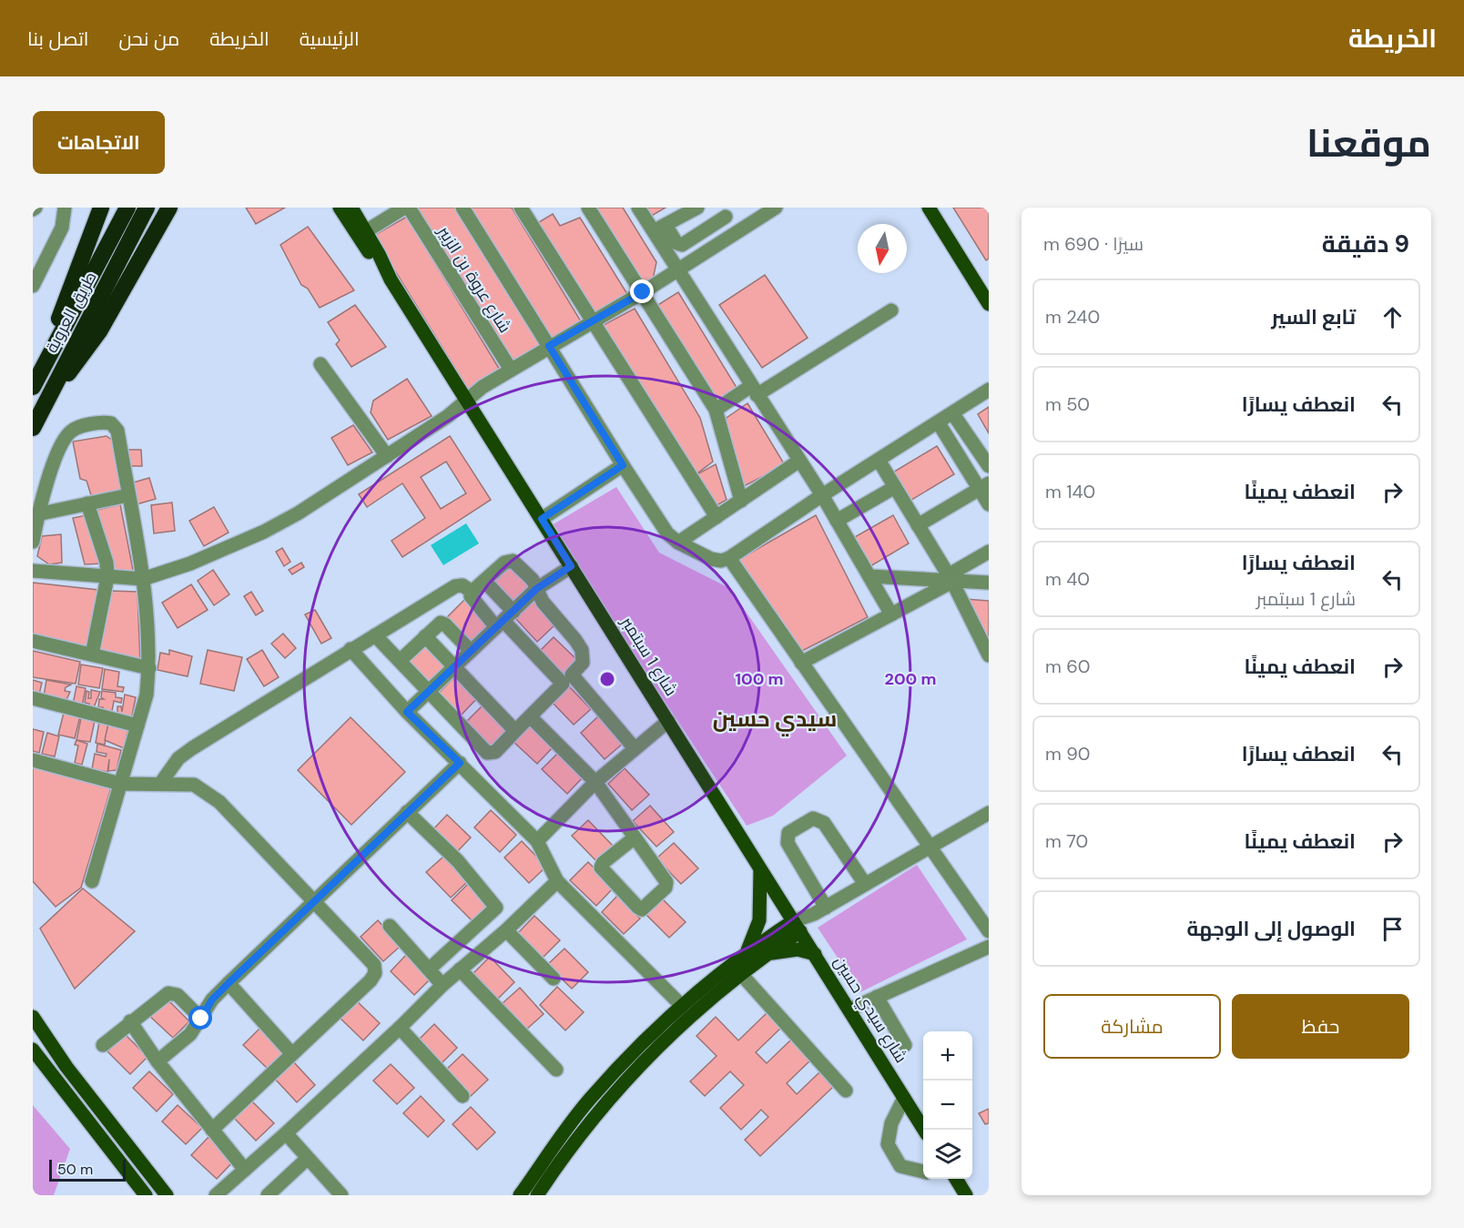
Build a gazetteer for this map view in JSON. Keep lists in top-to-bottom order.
{
  "streets": {
    "highway": ["طريق العروبة"],
    "main road": ["شارع 1 سبتمبر", "شارع سيدي حسين"],
    "street": ["شارع عروة بن الزبير"]
  },
  "crossings": [
    ["شارع 1 سبتمبر", "شارع سيدي حسين"]
  ],
  "districts": ["سيدي حسين"],
  "scale_bar": "50 m",
  "north": "bottom",
  "page": {
    "header": "الخريطة",
    "nav": [
      "الرئيسية",
      "الخريطة",
      "من نحن",
      "اتصل بنا"
    ],
    "title": "موقعنا",
    "buttons": [
      "الاتجاهات",
      ["حفظ", "مشاركة"]
    ],
    "heading": ["9 دقيقة", "سيرًا · 690 m"],
    "list": [
      ["تابع السير", "240 m"],
      ["انعطف يسارًا", "50 m"],
      ["انعطف يمينًا", "140 m"],
      ["انعطف يسارًا", "شارع 1 سبتمبر", "40 m"],
      ["انعطف يمينًا", "60 m"],
      ["انعطف يسارًا", "90 m"],
      ["انعطف يمينًا", "70 m"],
      "الوصول إلى الوجهة"
    ],
    "map_buttons": ["+", "−"],
    "scale": "50 m"
  },
  "rings": ["100 m", "200 m"]
}
